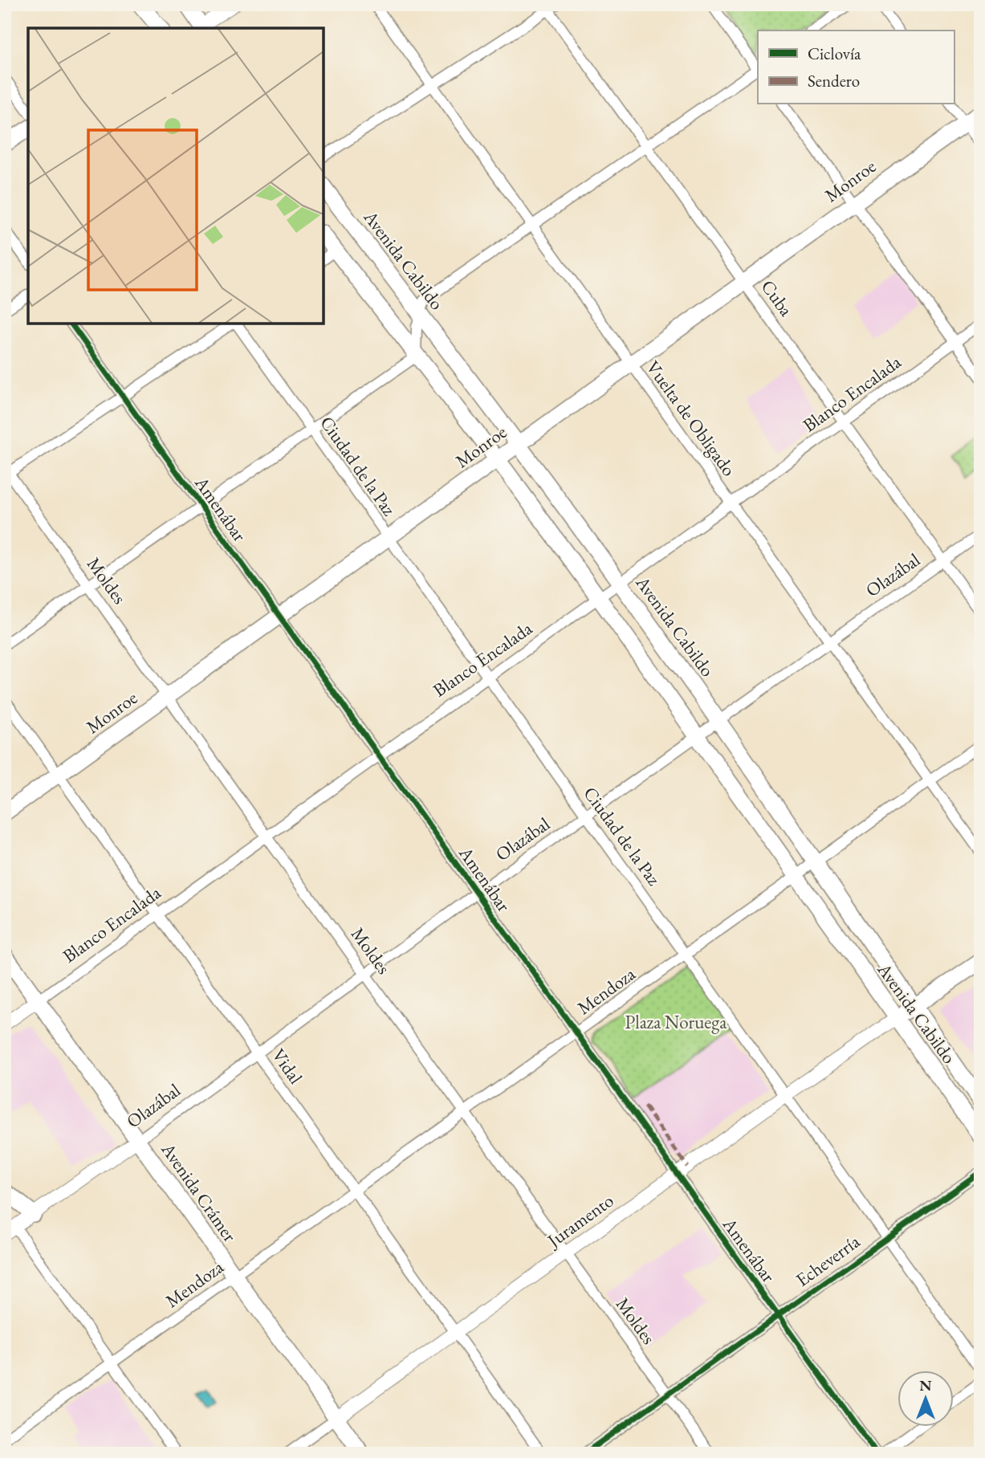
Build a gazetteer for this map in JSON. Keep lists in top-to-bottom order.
{
  "streets": {
    "main road": ["Monroe", "Avenida Cabildo", "Avenida Crámer"],
    "street": [
      "Cuba",
      "Blanco Encalada",
      "Vuelta de Obligado",
      "Ciudad de la Paz",
      "Amenábar",
      "Olazábal",
      "Moldes",
      "Mendoza",
      "Vidal",
      "Juramento",
      "Echeverría"
    ]
  },
  "crossings": [
    ["Monroe", "Avenida Cabildo"],
    ["Monroe", "Cuba"],
    ["Monroe", "Vuelta de Obligado"],
    ["Monroe", "Ciudad de la Paz"],
    ["Monroe", "Amenábar"],
    ["Monroe", "Moldes"],
    ["Monroe", "Vidal"],
    ["Avenida Cabildo", "Blanco Encalada"],
    ["Avenida Cabildo", "Olazábal"],
    ["Avenida Cabildo", "Mendoza"],
    ["Avenida Cabildo", "Juramento"],
    ["Cuba", "Blanco Encalada"],
    ["Cuba", "Olazábal"],
    ["Blanco Encalada", "Vuelta de Obligado"],
    ["Blanco Encalada", "Ciudad de la Paz"],
    ["Blanco Encalada", "Amenábar"],
    ["Blanco Encalada", "Moldes"],
    ["Blanco Encalada", "Vidal"],
    ["Blanco Encalada", "Avenida Crámer"],
    ["Vuelta de Obligado", "Olazábal"],
    ["Vuelta de Obligado", "Mendoza"],
    ["Ciudad de la Paz", "Olazábal"],
    ["Ciudad de la Paz", "Mendoza"],
    ["Ciudad de la Paz", "Juramento"],
    ["Ciudad de la Paz", "Echeverría"],
    ["Amenábar", "Olazábal"],
    ["Amenábar", "Mendoza"],
    ["Amenábar", "Juramento"],
    ["Amenábar", "Echeverría"],
    ["Olazábal", "Moldes"],
    ["Olazábal", "Vidal"],
    ["Olazábal", "Avenida Crámer"],
    ["Moldes", "Mendoza"],
    ["Moldes", "Juramento"],
    ["Moldes", "Echeverría"],
    ["Mendoza", "Vidal"],
    ["Mendoza", "Avenida Crámer"],
    ["Vidal", "Juramento"],
    ["Avenida Crámer", "Juramento"]
  ],
  "parks": ["Plaza Noruega"],
  "legend": ["Ciclovía", "Sendero"],
  "north": "top"
}
